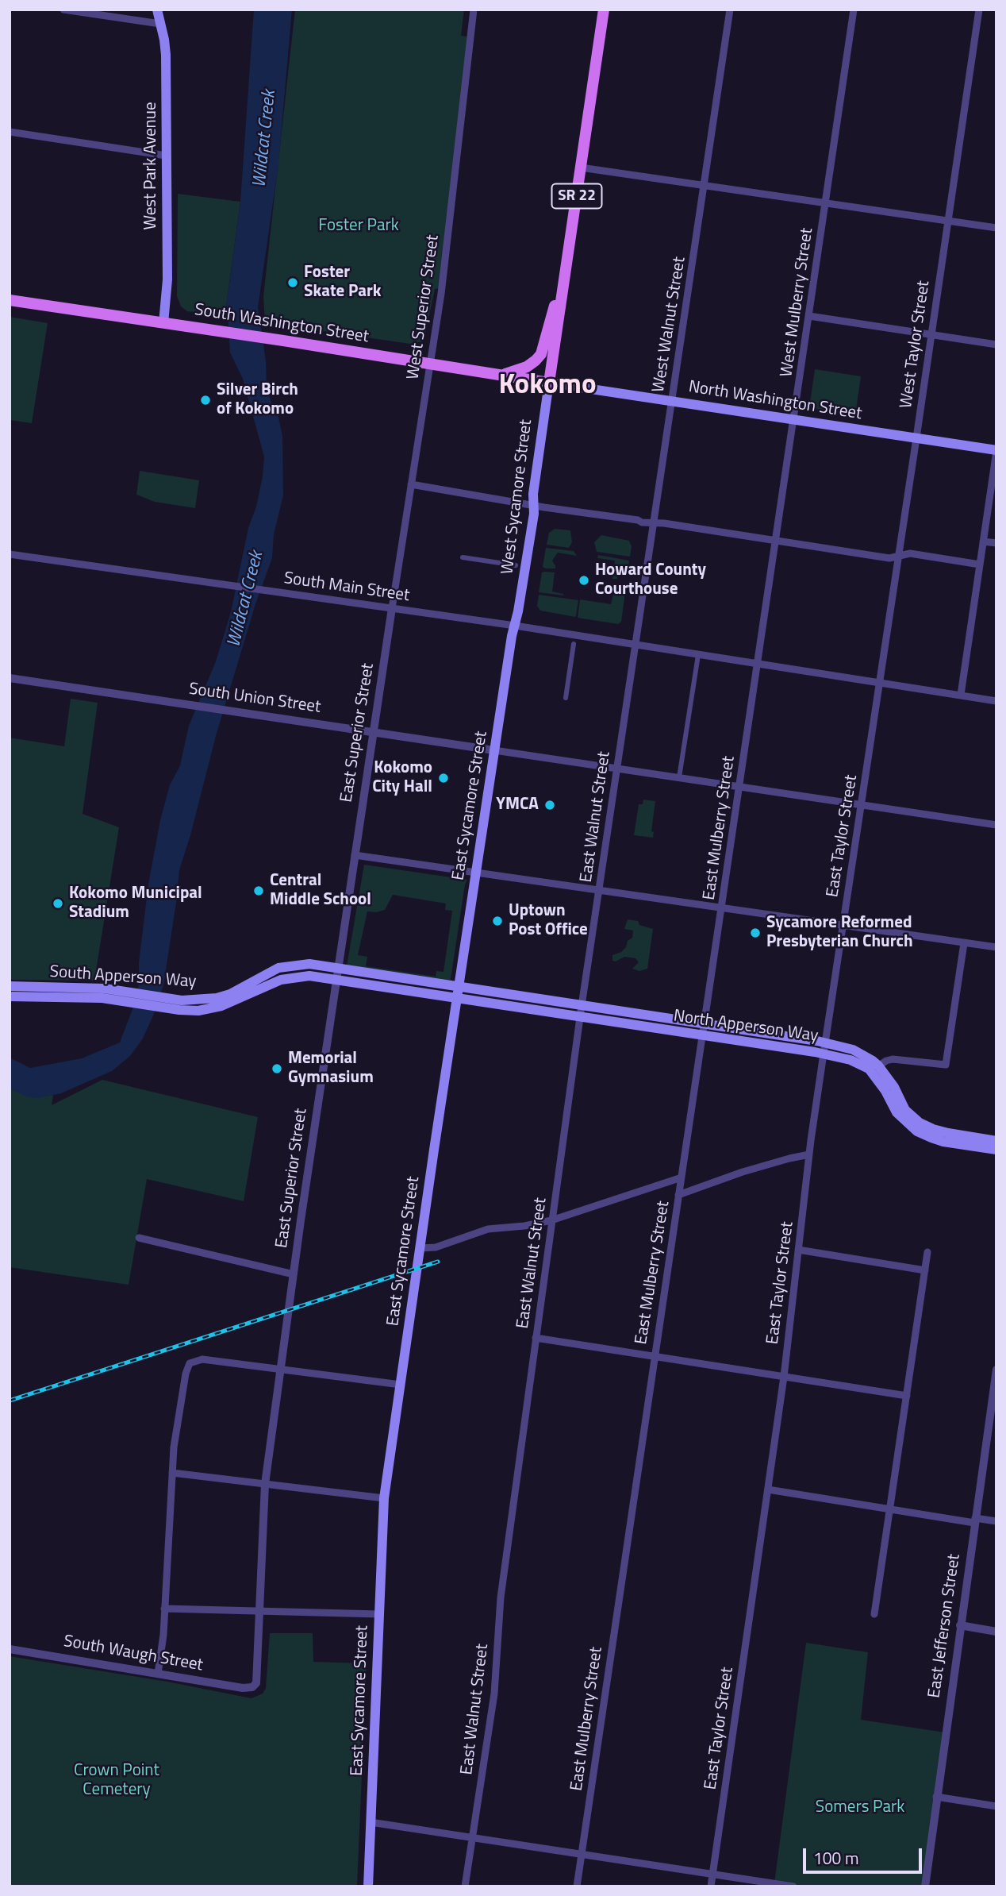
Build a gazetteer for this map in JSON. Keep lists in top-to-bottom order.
{
  "streets": {
    "main road": [
      "West Park Avenue",
      "SR 22",
      "South Washington Street",
      "North Washington Street",
      "West Sycamore Street",
      "East Sycamore Street",
      "South Apperson Way",
      "North Apperson Way"
    ],
    "street": [
      "West Mulberry Street",
      "West Superior Street",
      "West Walnut Street",
      "West Taylor Street",
      "South Main Street",
      "South Union Street",
      "East Superior Street",
      "East Walnut Street",
      "East Mulberry Street",
      "East Taylor Street",
      "East Jefferson Street",
      "South Waugh Street"
    ]
  },
  "crossings": [
    ["West Park Avenue", "South Washington Street"],
    ["West Mulberry Street", "North Washington Street"],
    ["West Mulberry Street", "South Main Street"],
    ["West Mulberry Street", "East Mulberry Street"],
    ["West Superior Street", "South Washington Street"],
    ["West Superior Street", "South Main Street"],
    ["West Superior Street", "East Superior Street"],
    ["South Washington Street", "North Washington Street"],
    ["South Washington Street", "West Sycamore Street"],
    ["West Walnut Street", "North Washington Street"],
    ["West Walnut Street", "South Main Street"],
    ["West Walnut Street", "East Walnut Street"],
    ["West Taylor Street", "North Washington Street"],
    ["West Taylor Street", "South Main Street"],
    ["West Taylor Street", "East Taylor Street"],
    ["North Washington Street", "West Sycamore Street"],
    ["West Sycamore Street", "South Main Street"],
    ["West Sycamore Street", "East Sycamore Street"],
    ["South Main Street", "East Superior Street"],
    ["South Main Street", "East Sycamore Street"],
    ["South Main Street", "East Walnut Street"],
    ["South Main Street", "East Mulberry Street"],
    ["South Main Street", "East Taylor Street"],
    ["South Union Street", "East Superior Street"],
    ["South Union Street", "East Sycamore Street"],
    ["East Superior Street", "South Apperson Way"],
    ["East Superior Street", "South Waugh Street"],
    ["East Sycamore Street", "South Apperson Way"],
    ["East Sycamore Street", "North Apperson Way"],
    ["East Walnut Street", "North Apperson Way"],
    ["East Mulberry Street", "North Apperson Way"],
    ["East Taylor Street", "North Apperson Way"],
    ["South Apperson Way", "North Apperson Way"]
  ],
  "districts": ["Kokomo"],
  "water": ["Wildcat Creek"],
  "parks": ["Foster Park", "Crown Point Cemetery", "Somers Park"],
  "places": [
    "Foster Skate Park",
    "Silver Birch of Kokomo",
    "Howard County Courthouse",
    "Kokomo City Hall",
    "YMCA",
    "Central Middle School",
    "Kokomo Municipal Stadium",
    "Uptown Post Office",
    "Sycamore Reformed Presbyterian Church",
    "Memorial Gymnasium"
  ],
  "scale_bar": "100 m"
}
